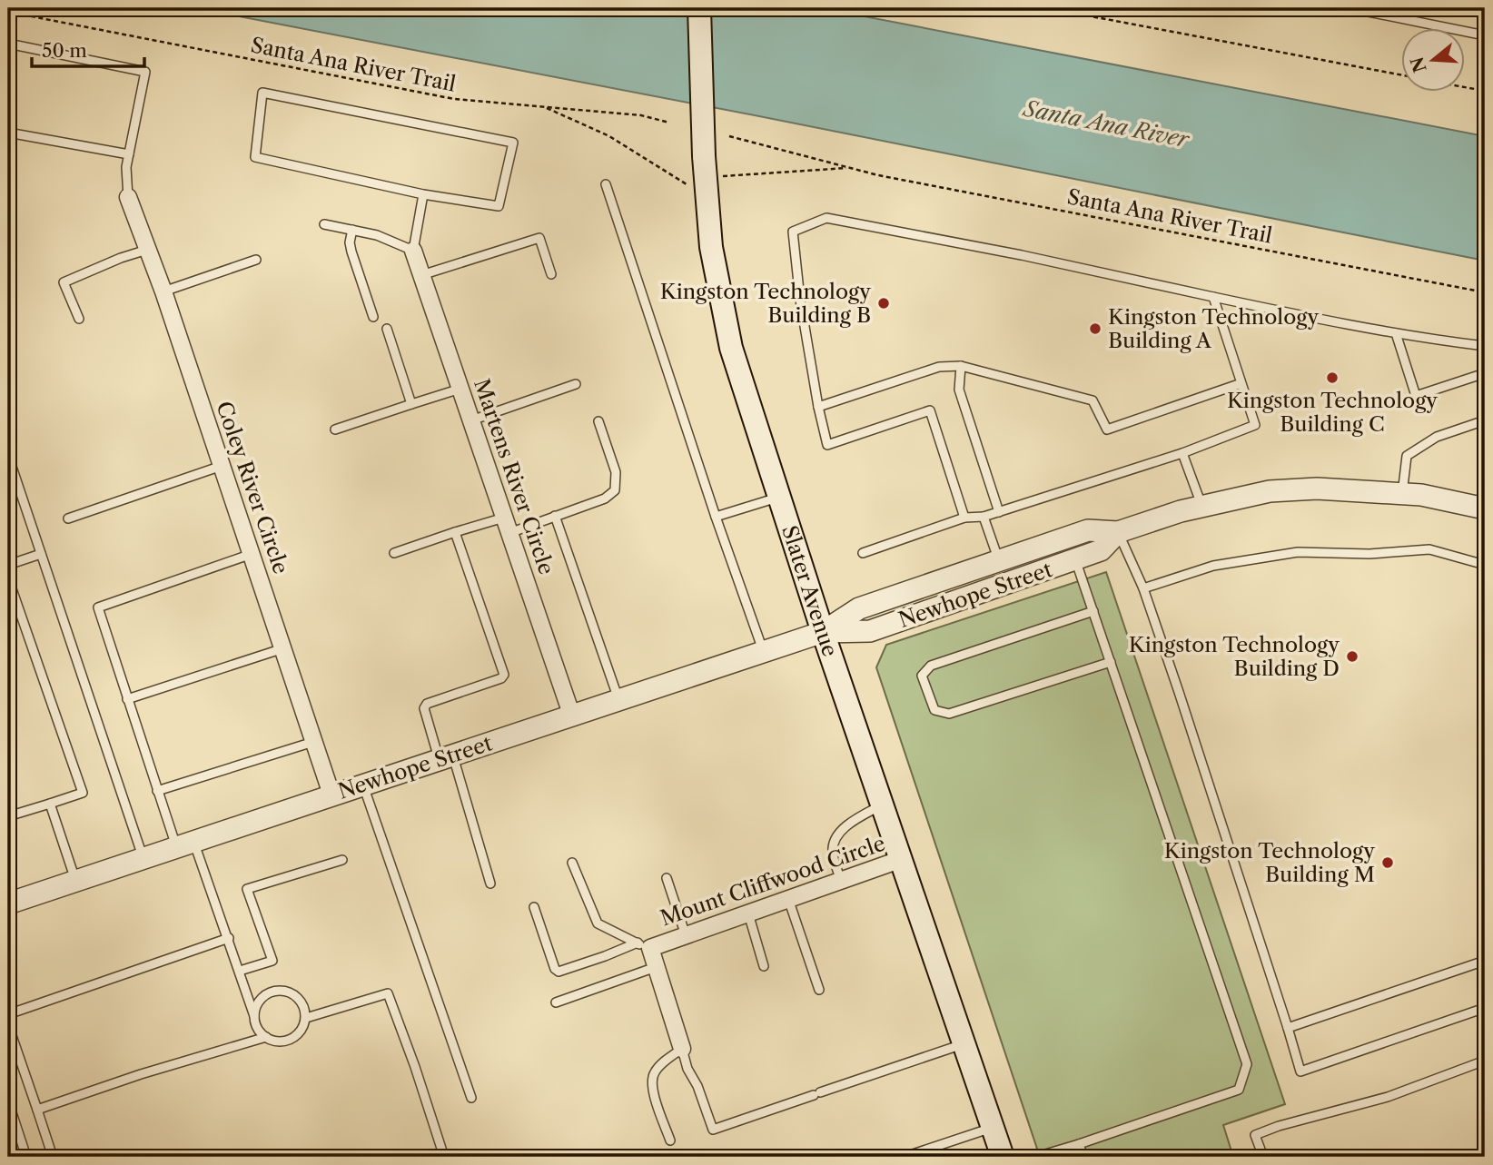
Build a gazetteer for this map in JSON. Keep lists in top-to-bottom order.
{
  "streets": {
    "main road": ["Slater Avenue"],
    "street": [
      "Martens River Circle",
      "Coley River Circle",
      "Newhope Street",
      "Mount Cliffwood Circle"
    ],
    "path": ["Santa Ana River Trail"]
  },
  "crossings": [
    ["Santa Ana River Trail", "Slater Avenue"],
    ["Martens River Circle", "Newhope Street"],
    ["Coley River Circle", "Newhope Street"],
    ["Slater Avenue", "Newhope Street"],
    ["Slater Avenue", "Mount Cliffwood Circle"]
  ],
  "water": ["Santa Ana River"],
  "places": [
    "Kingston Technology Building B",
    "Kingston Technology Building A",
    "Kingston Technology Building C",
    "Kingston Technology Building D",
    "Kingston Technology Building M"
  ],
  "scale_bar": "50 m",
  "north": "left"
}
